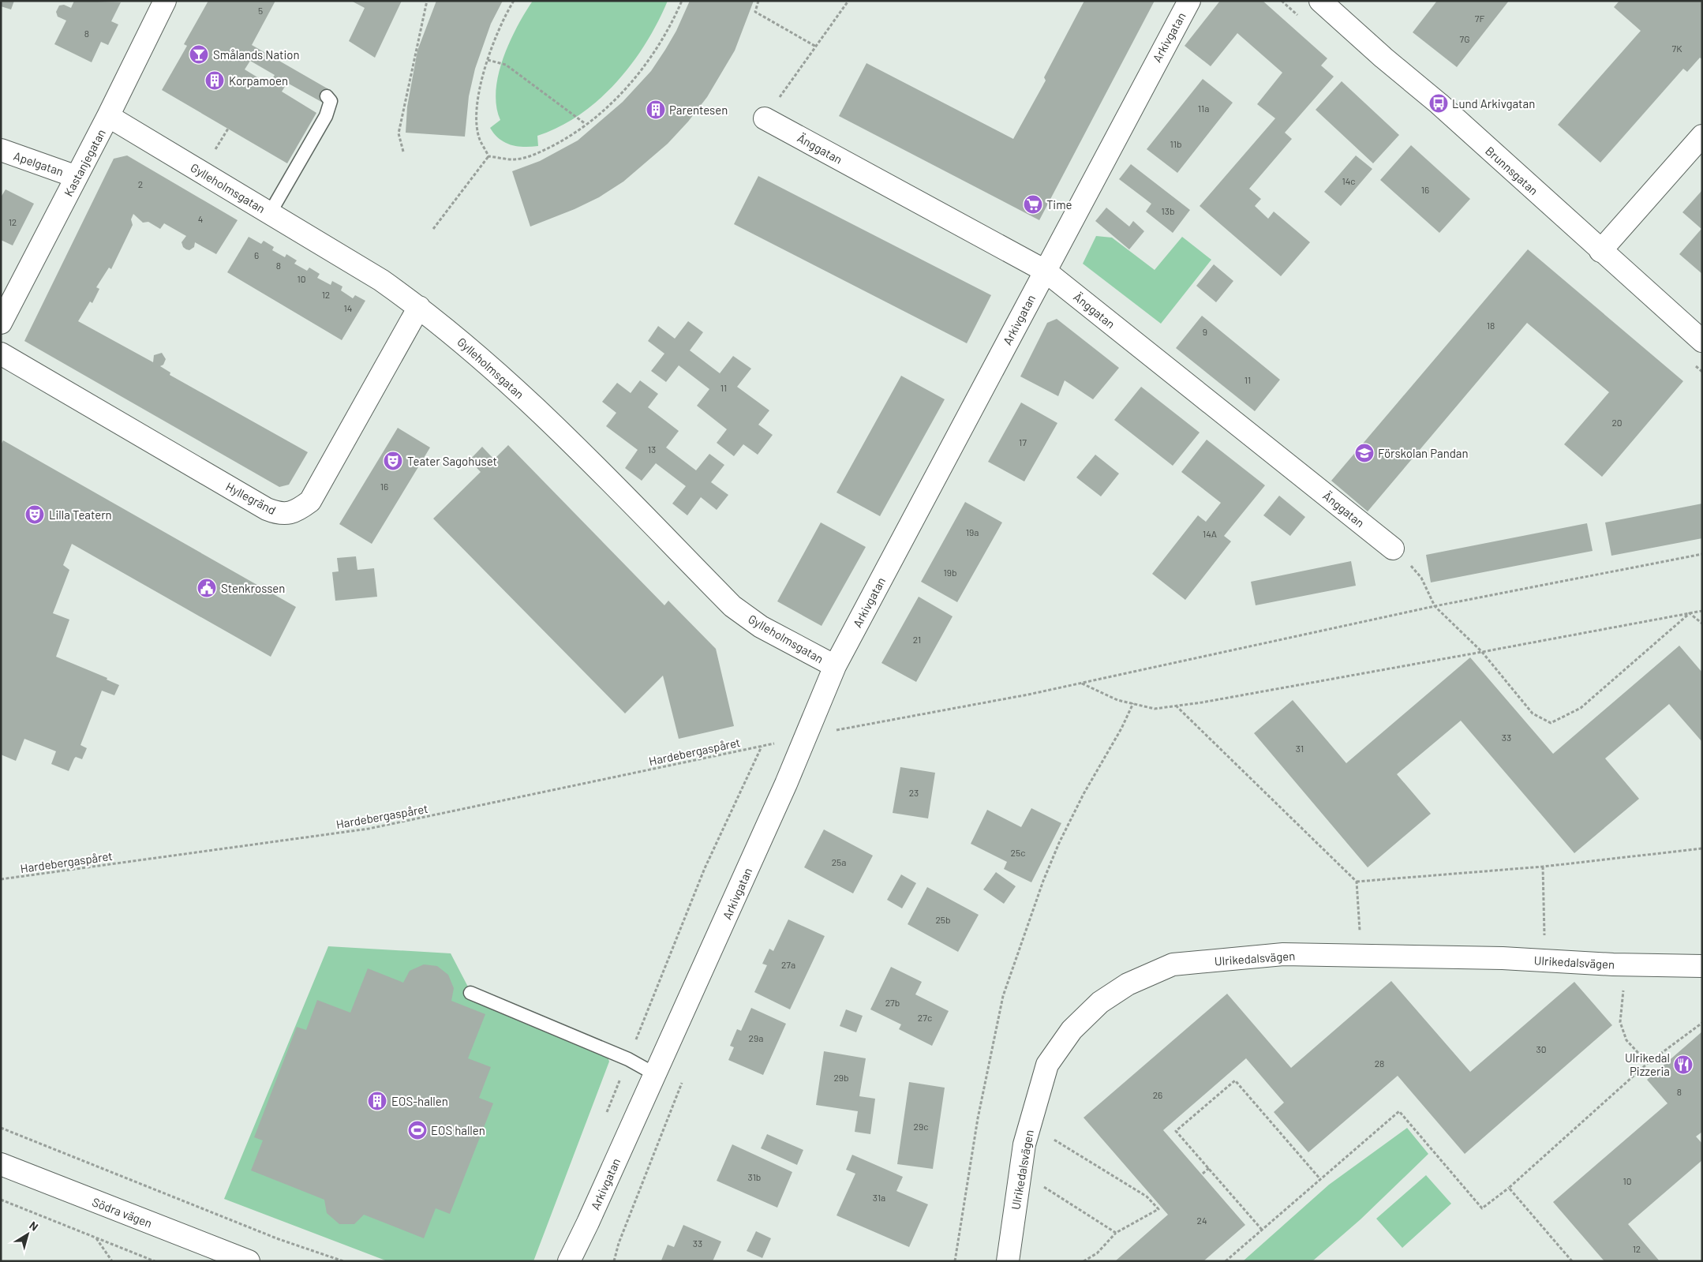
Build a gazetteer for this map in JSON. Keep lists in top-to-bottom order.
{
  "streets": {
    "street": [
      "Arkivgatan",
      "Änggatan",
      "Kastanjegatan",
      "Apelgatan",
      "Brunnsgatan",
      "Gylleholmsgatan",
      "Hyllegränd",
      "Ulrikedalsvägen",
      "Södra vägen"
    ],
    "path": ["Hardebergaspåret"]
  },
  "crossings": [
    ["Arkivgatan", "Änggatan"],
    ["Arkivgatan", "Gylleholmsgatan"],
    ["Kastanjegatan", "Apelgatan"],
    ["Kastanjegatan", "Gylleholmsgatan"],
    ["Gylleholmsgatan", "Hyllegränd"]
  ],
  "places": {
    "bar": ["Smålands Nation"],
    "building": ["Korpamoen", "Parentesen", "EOS-hallen"],
    "bus stop": ["Lund Arkivgatan"],
    "supermarket": ["Time"],
    "school or university": ["Förskolan Pandan"],
    "theatre": ["Teater Sagohuset", "Lilla Teatern"],
    "public building": ["Stenkrossen"],
    "restaurant": ["Ulrikedal Pizzeria"],
    "sports": ["EOS hallen"]
  },
  "house_numbers": [
    "5",
    "7F",
    "8",
    "7G",
    "7K",
    "11a",
    "11b",
    "14c",
    "2",
    "16",
    "13b",
    "4",
    "12",
    "6",
    "8",
    "10",
    "12",
    "14",
    "18",
    "9",
    "11",
    "11",
    "20",
    "17",
    "13",
    "16",
    "19a",
    "14A",
    "19b",
    "21",
    "33",
    "31",
    "23",
    "25c",
    "25a",
    "25b",
    "27a",
    "27b",
    "27c",
    "29a",
    "30",
    "28",
    "29b",
    "8",
    "26",
    "29c",
    "31b",
    "10",
    "31a",
    "24",
    "33",
    "12"
  ],
  "north": "top right"
}
